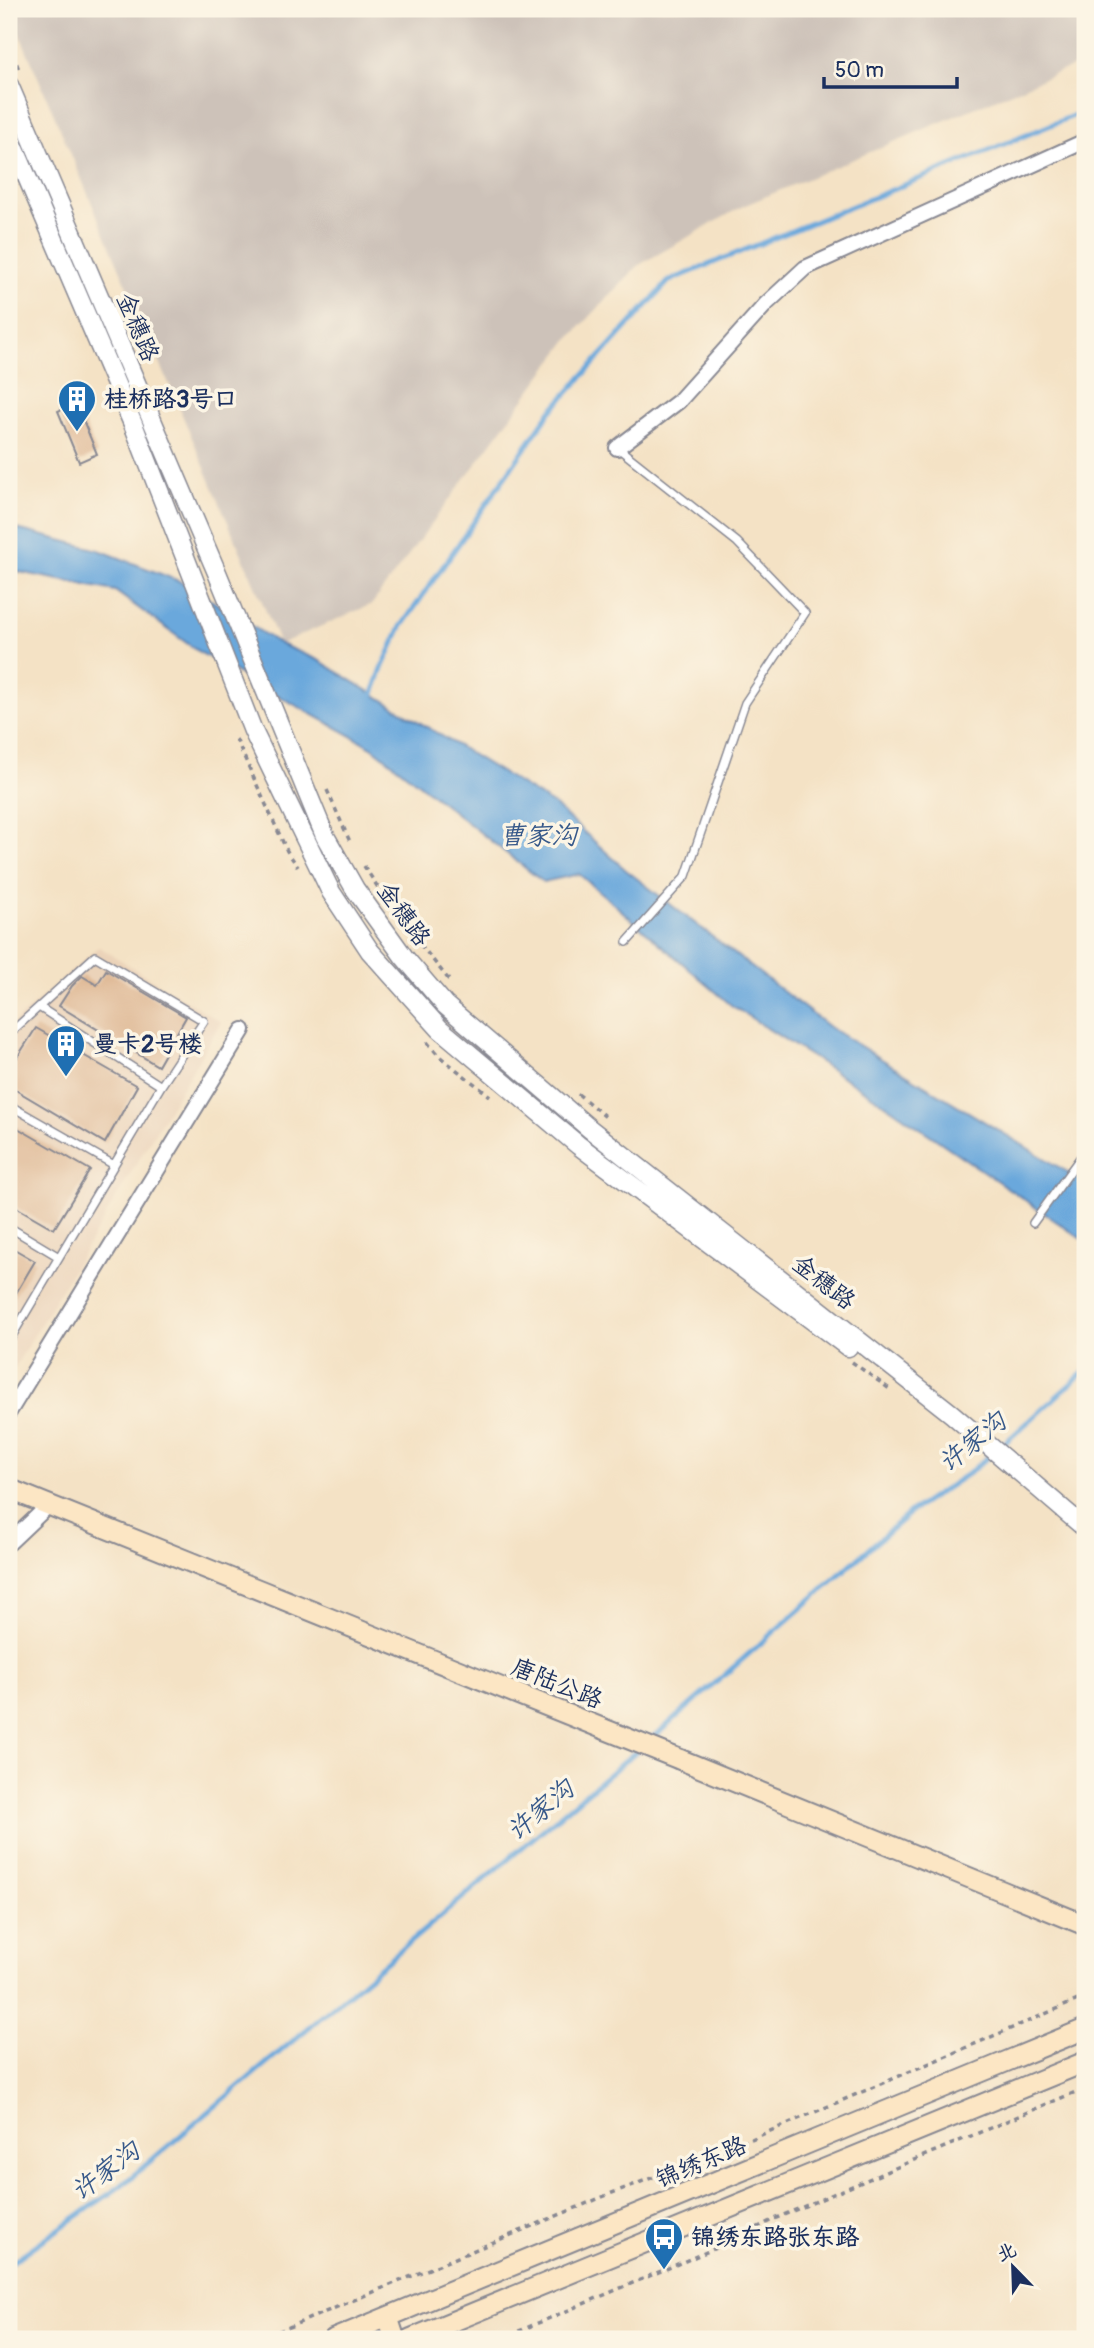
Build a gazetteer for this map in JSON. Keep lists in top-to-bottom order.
{
  "streets": {
    "main road": ["唐陆公路", "锦绣东路"],
    "street": ["金穗路"]
  },
  "water": ["曹家沟", "许家沟"],
  "places": {
    "building": ["桂桥路3号口", "曼卡2号楼"],
    "bus stop": ["锦绣东路张东路"]
  },
  "scale_bar": "50 m",
  "north": "top left"
}
